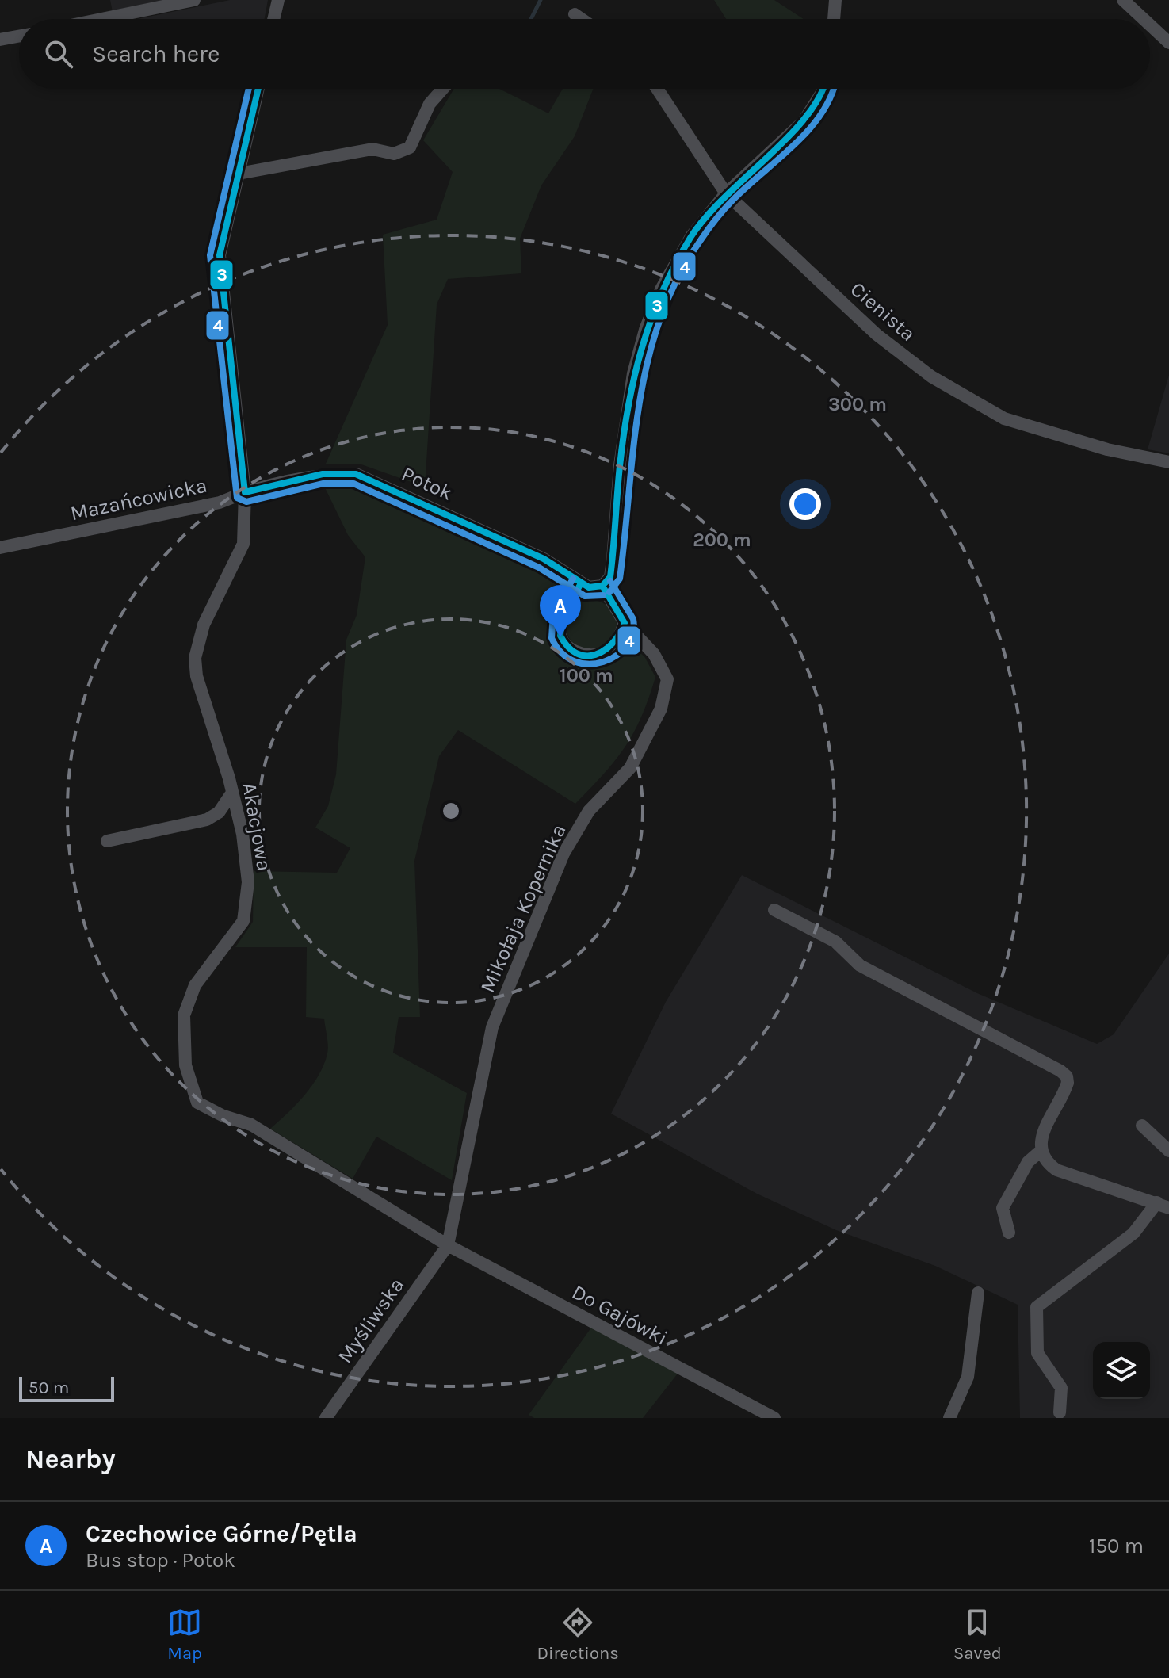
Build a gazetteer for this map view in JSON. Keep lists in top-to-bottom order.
{
  "streets": {
    "street": [
      "Cienista",
      "Potok",
      "Mazańcowicka",
      "Akacjowa",
      "Mikołaja Kopernika",
      "Do Gajówki",
      "Myśliwska"
    ]
  },
  "crossings": [
    ["Potok", "Mazańcowicka"],
    ["Potok", "Akacjowa"],
    ["Potok", "Mikołaja Kopernika"],
    ["Mazańcowicka", "Akacjowa"],
    ["Akacjowa", "Mikołaja Kopernika"],
    ["Akacjowa", "Do Gajówki"],
    ["Akacjowa", "Myśliwska"],
    ["Mikołaja Kopernika", "Do Gajówki"],
    ["Mikołaja Kopernika", "Myśliwska"],
    ["Do Gajówki", "Myśliwska"]
  ],
  "lines": ["transit line 3", "transit line 4"],
  "scale_bar": "50 m",
  "page": {
    "search": "Search here",
    "pins": "A",
    "scale": "50 m",
    "heading": "Nearby",
    "list": [
      {
        "mark": "A",
        "name": "Czechowice Górne/Pętla",
        "note": "Bus stop · Potok",
        "value": "150 m"
      }
    ],
    "nav": ["Map", "Directions", "Saved"]
  },
  "rings": ["300 m", "200 m", "100 m"]
}
